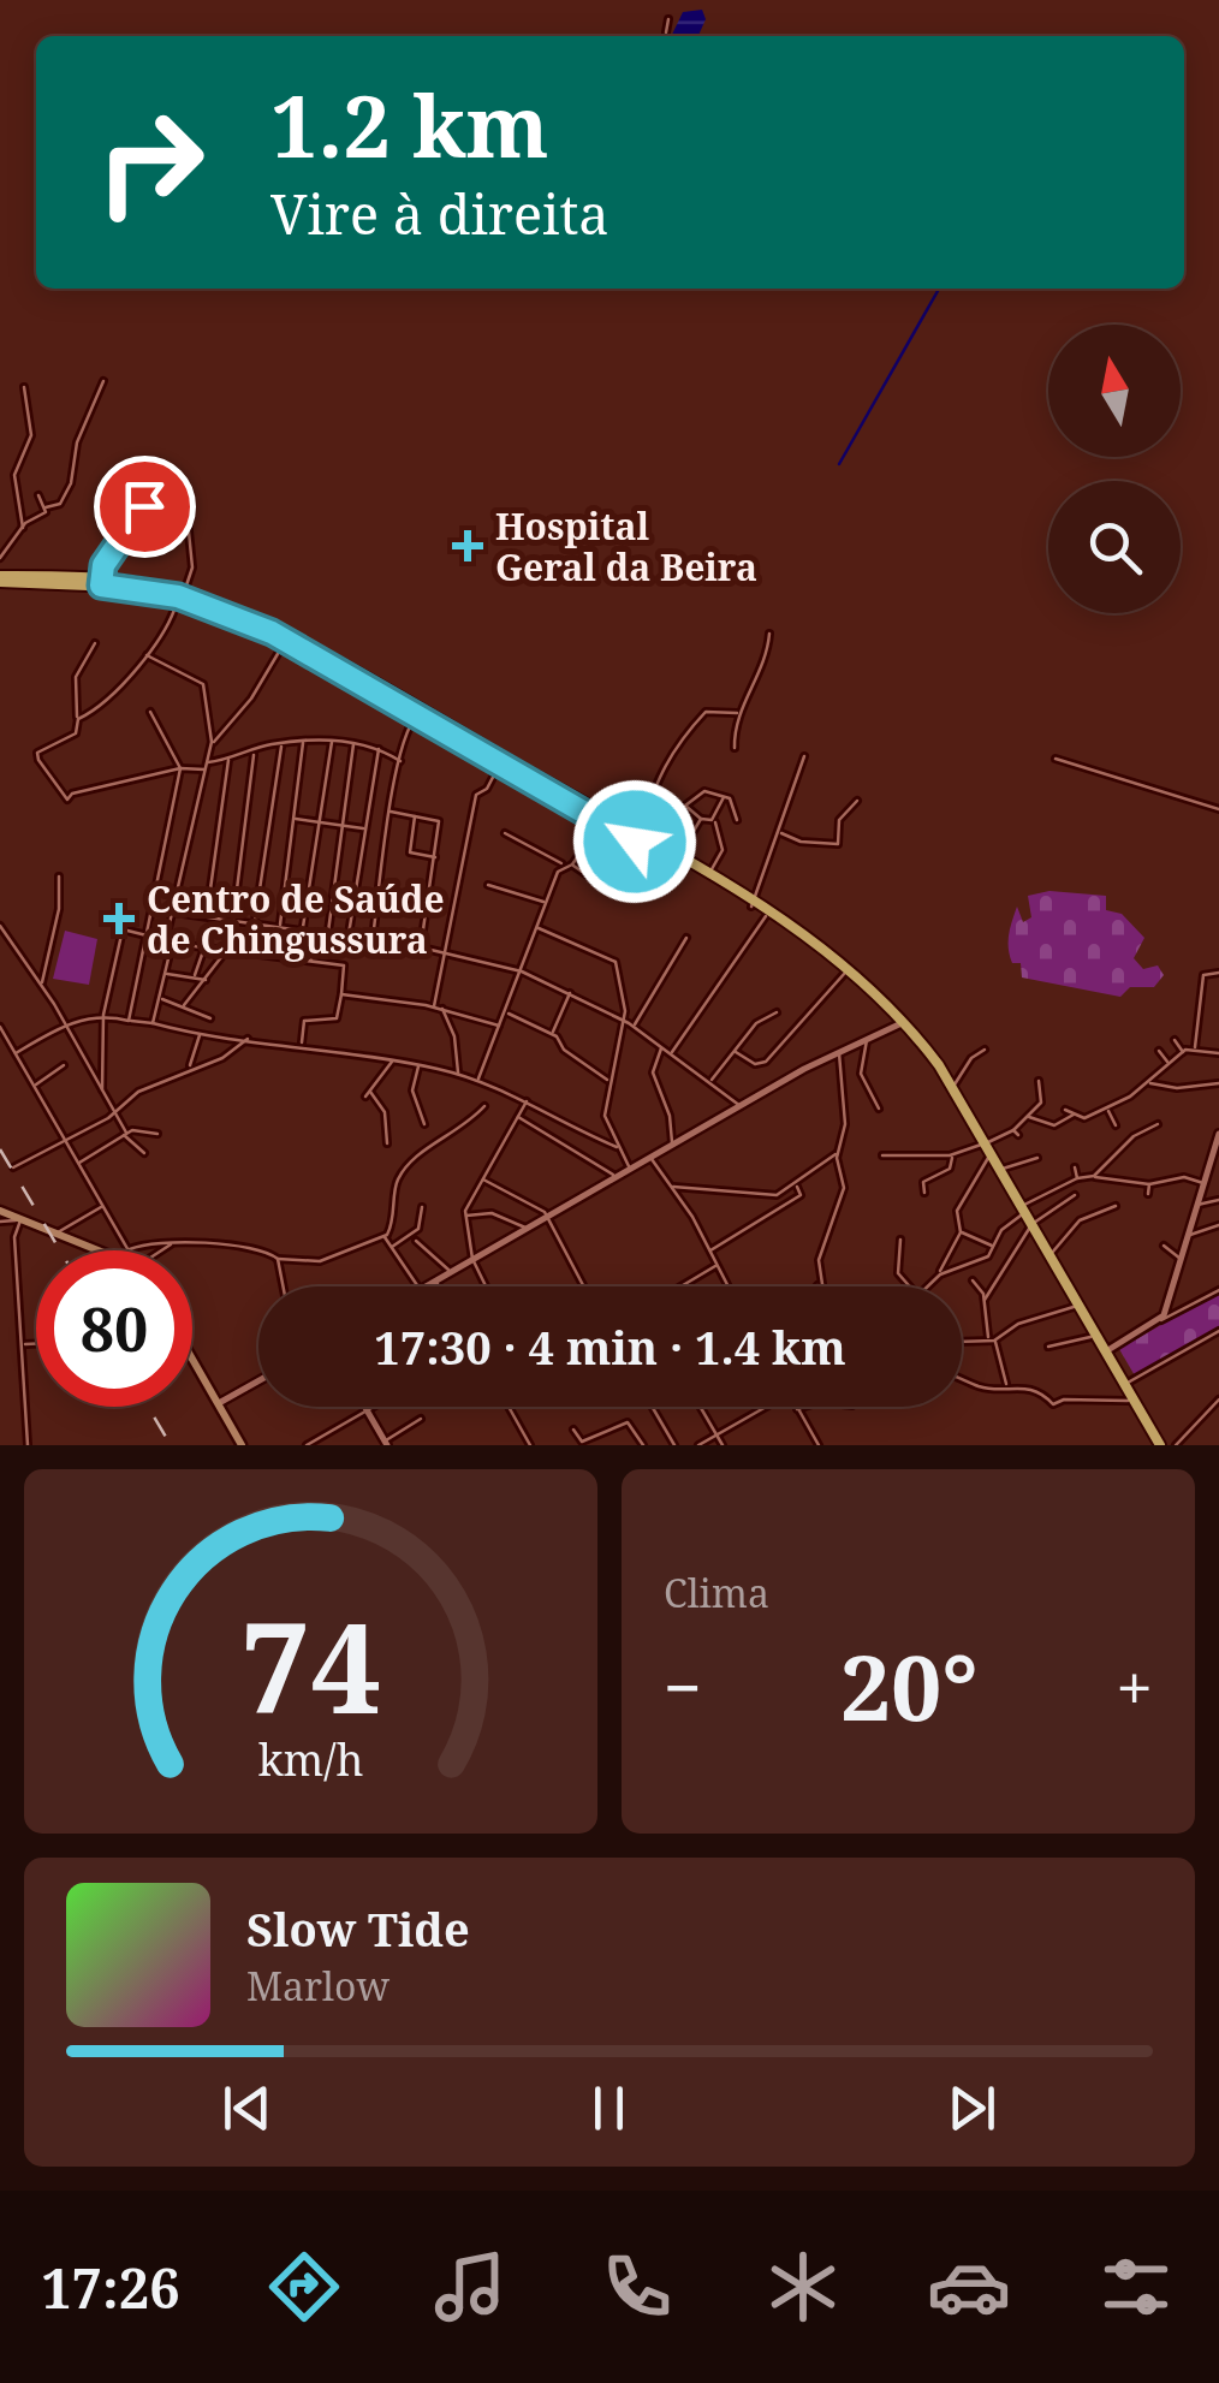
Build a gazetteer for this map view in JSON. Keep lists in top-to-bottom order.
{
  "places": {
    "health": ["Hospital Geral da Beira", "Centro de Saúde de Chingussura"]
  },
  "north": "top",
  "page": {
    "turn": ["1.2 km", "Vire à direita"],
    "limit": "80",
    "trip": "17:30 · 4 min · 1.4 km",
    "tile": "Clima",
    "heat": ["−", "20°", "+"],
    "song": ["Slow Tide", "Marlow"],
    "tabs": "17:26",
    "gauge": ["74", "km/h"]
  }
}
